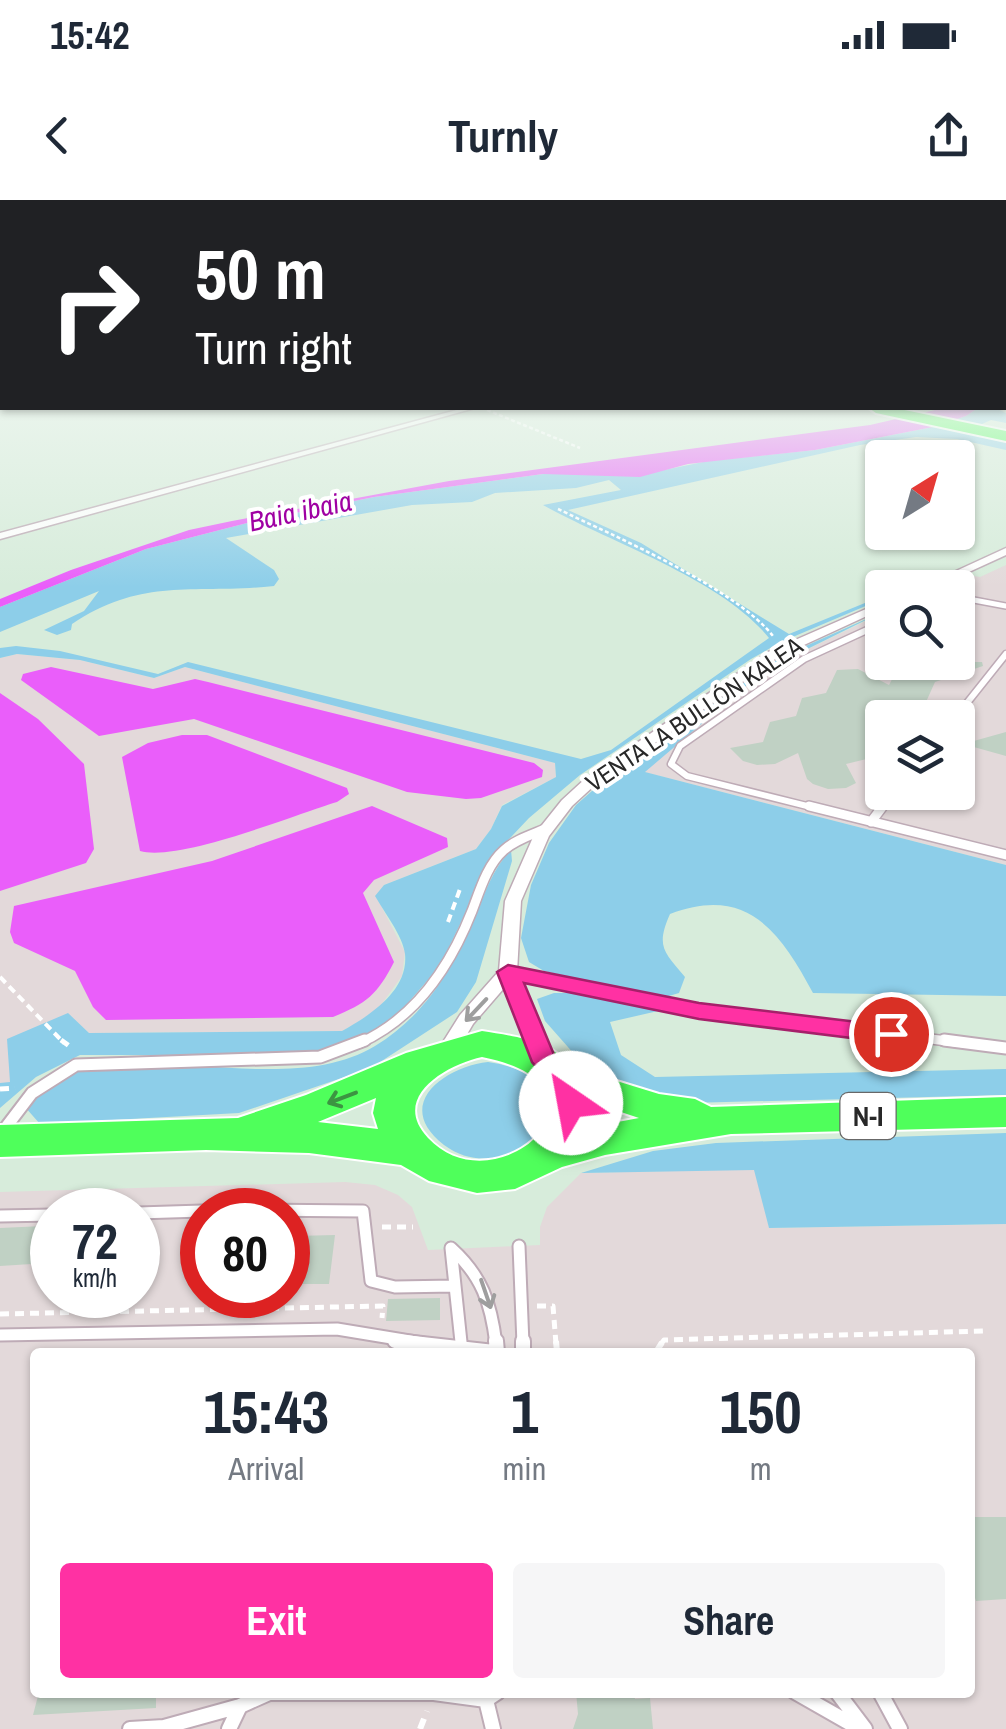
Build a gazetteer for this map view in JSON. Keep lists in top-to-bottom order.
{
  "streets": {
    "highway": ["N-I"],
    "street": ["VENTA LA BULLÓN KALEA"]
  },
  "water": ["Baia ibaia"],
  "north": "top right",
  "page": {
    "status": "15:42",
    "header": "Turnly",
    "turn": ["50 m", "Turn right"],
    "speed": "72 km/h",
    "limit": "80",
    "eta": [
      "15:43",
      "Arrival",
      "1",
      "min",
      "150",
      "m"
    ],
    "buttons": ["Exit", "Share"]
  }
}
